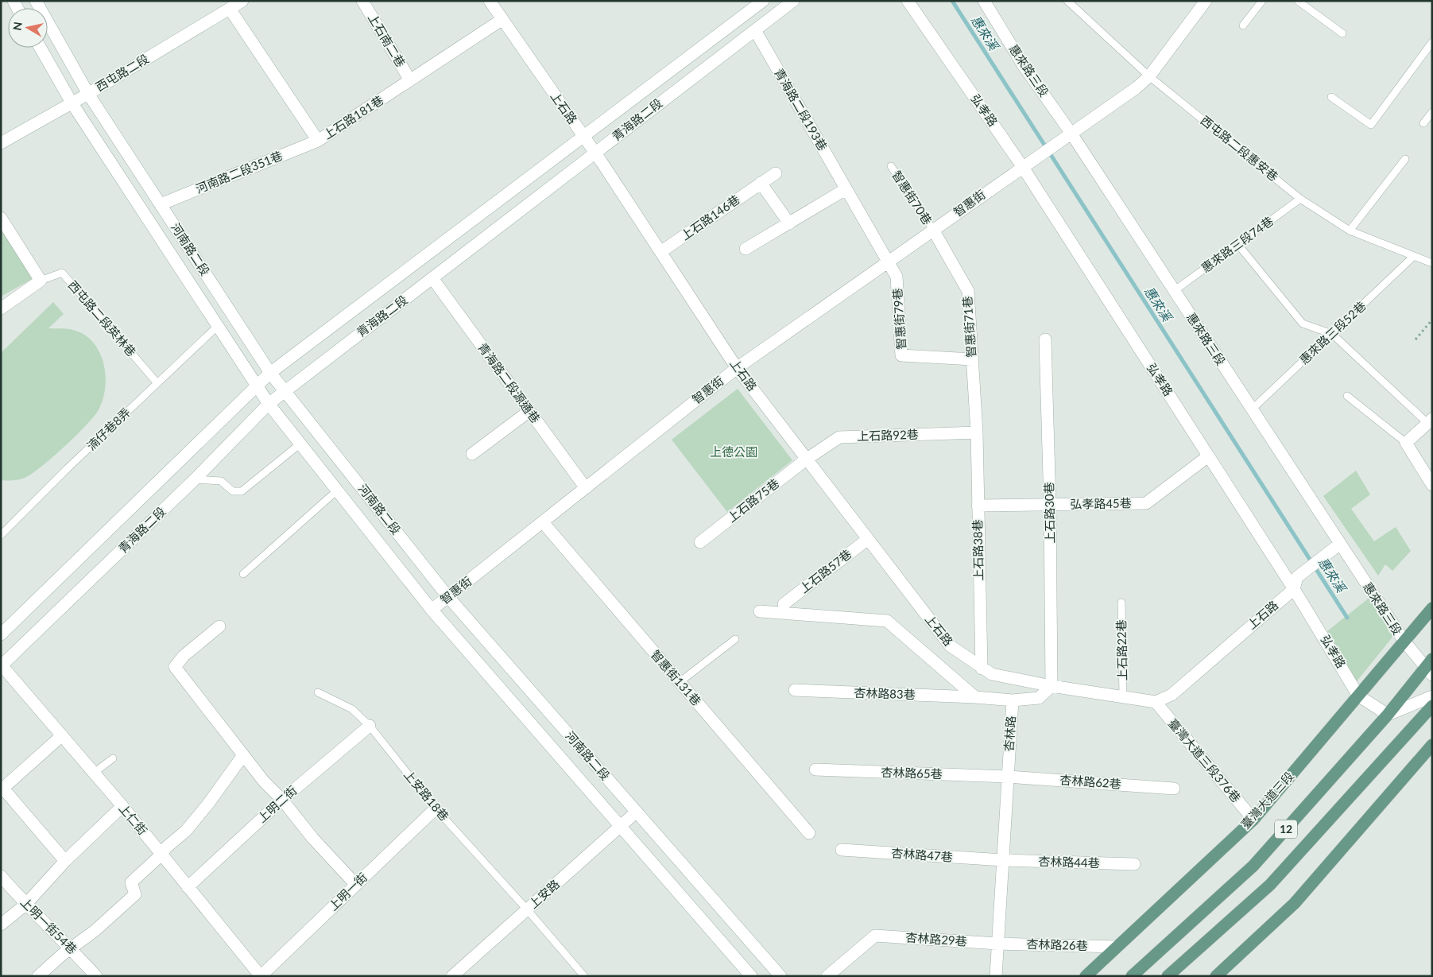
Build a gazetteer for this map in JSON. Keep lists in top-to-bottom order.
{
  "streets": {
    "main road": ["臺灣大道三段", "12"],
    "street": [
      "上石南二巷",
      "惠來路三段",
      "西屯路二段",
      "上石路",
      "青海路二段193巷",
      "弘孝路",
      "上石路181巷",
      "青海路二段",
      "河南路二段351巷",
      "智惠街",
      "上石路146巷",
      "河南路二段",
      "西屯路二段英林巷",
      "智惠街79巷",
      "智惠街71巷",
      "青海路二段源通巷",
      "上石路92巷",
      "上石路75巷",
      "弘孝路45巷",
      "上石路30巷",
      "上石路38巷",
      "上石路57巷",
      "智惠街131巷",
      "杏林路83巷",
      "杏林路",
      "臺灣大道三段376巷",
      "杏林路65巷",
      "杏林路62巷",
      "上明二街",
      "上仁街",
      "杏林路47巷",
      "杏林路44巷",
      "上明一街",
      "上安路",
      "上明一街54巷",
      "杏林路29巷",
      "杏林路26巷"
    ],
    "lane": [
      "西屯路二段惠安巷",
      "智惠街70巷",
      "惠來路三段74巷",
      "惠來路三段52巷",
      "湳仔巷8弄",
      "上石路22巷",
      "上安路18巷"
    ]
  },
  "crossings": [
    ["上石南二巷", "上石路181巷"],
    ["惠來路三段", "智惠街"],
    ["惠來路三段", "惠來路三段74巷"],
    ["惠來路三段", "惠來路三段52巷"],
    ["惠來路三段", "臺灣大道三段"],
    ["惠來路三段", "12"],
    ["西屯路二段", "上石路181巷"],
    ["西屯路二段", "河南路二段"],
    ["上石路", "弘孝路"],
    ["上石路", "上石路181巷"],
    ["上石路", "青海路二段"],
    ["上石路", "智惠街"],
    ["上石路", "上石路146巷"],
    ["上石路", "上石路92巷"],
    ["上石路", "上石路75巷"],
    ["上石路", "上石路30巷"],
    ["上石路", "上石路38巷"],
    ["上石路", "上石路57巷"],
    ["上石路", "上石路22巷"],
    ["上石路", "臺灣大道三段376巷"],
    ["青海路二段193巷", "青海路二段"],
    ["青海路二段193巷", "智惠街"],
    ["青海路二段193巷", "智惠街79巷"],
    ["弘孝路", "智惠街"],
    ["弘孝路", "弘孝路45巷"],
    ["弘孝路", "臺灣大道三段"],
    ["弘孝路", "12"],
    ["上石路181巷", "河南路二段351巷"],
    ["青海路二段", "河南路二段"],
    ["青海路二段", "青海路二段源通巷"],
    ["青海路二段", "上仁街"],
    ["西屯路二段惠安巷", "惠來路三段74巷"],
    ["西屯路二段惠安巷", "惠來路三段52巷"],
    ["河南路二段351巷", "河南路二段"],
    ["智惠街70巷", "智惠街"],
    ["智惠街70巷", "智惠街71巷"],
    ["智惠街", "河南路二段"],
    ["智惠街", "智惠街79巷"],
    ["智惠街", "智惠街71巷"],
    ["智惠街", "青海路二段源通巷"],
    ["智惠街", "智惠街131巷"],
    ["河南路二段", "湳仔巷8弄"],
    ["河南路二段", "上安路"],
    ["西屯路二段英林巷", "湳仔巷8弄"],
    ["智惠街79巷", "智惠街71巷"],
    ["智惠街71巷", "上石路92巷"],
    ["智惠街71巷", "上石路38巷"],
    ["上石路92巷", "上石路75巷"],
    ["上石路92巷", "上石路38巷"],
    ["弘孝路45巷", "上石路30巷"],
    ["弘孝路45巷", "上石路38巷"],
    ["杏林路83巷", "杏林路"],
    ["杏林路", "杏林路65巷"],
    ["杏林路", "杏林路62巷"],
    ["杏林路", "杏林路47巷"],
    ["杏林路", "杏林路44巷"],
    ["杏林路", "杏林路29巷"],
    ["杏林路", "杏林路26巷"],
    ["臺灣大道三段376巷", "臺灣大道三段"],
    ["杏林路65巷", "杏林路62巷"],
    ["上安路18巷", "上明二街"],
    ["上安路18巷", "上明一街"],
    ["上安路18巷", "上安路"],
    ["臺灣大道三段", "杏林路26巷"],
    ["上明二街", "上仁街"],
    ["上仁街", "上明一街"],
    ["杏林路47巷", "杏林路44巷"],
    ["杏林路29巷", "杏林路26巷"]
  ],
  "water": ["惠來溪"],
  "parks": ["上德公園"],
  "north": "left"
}
